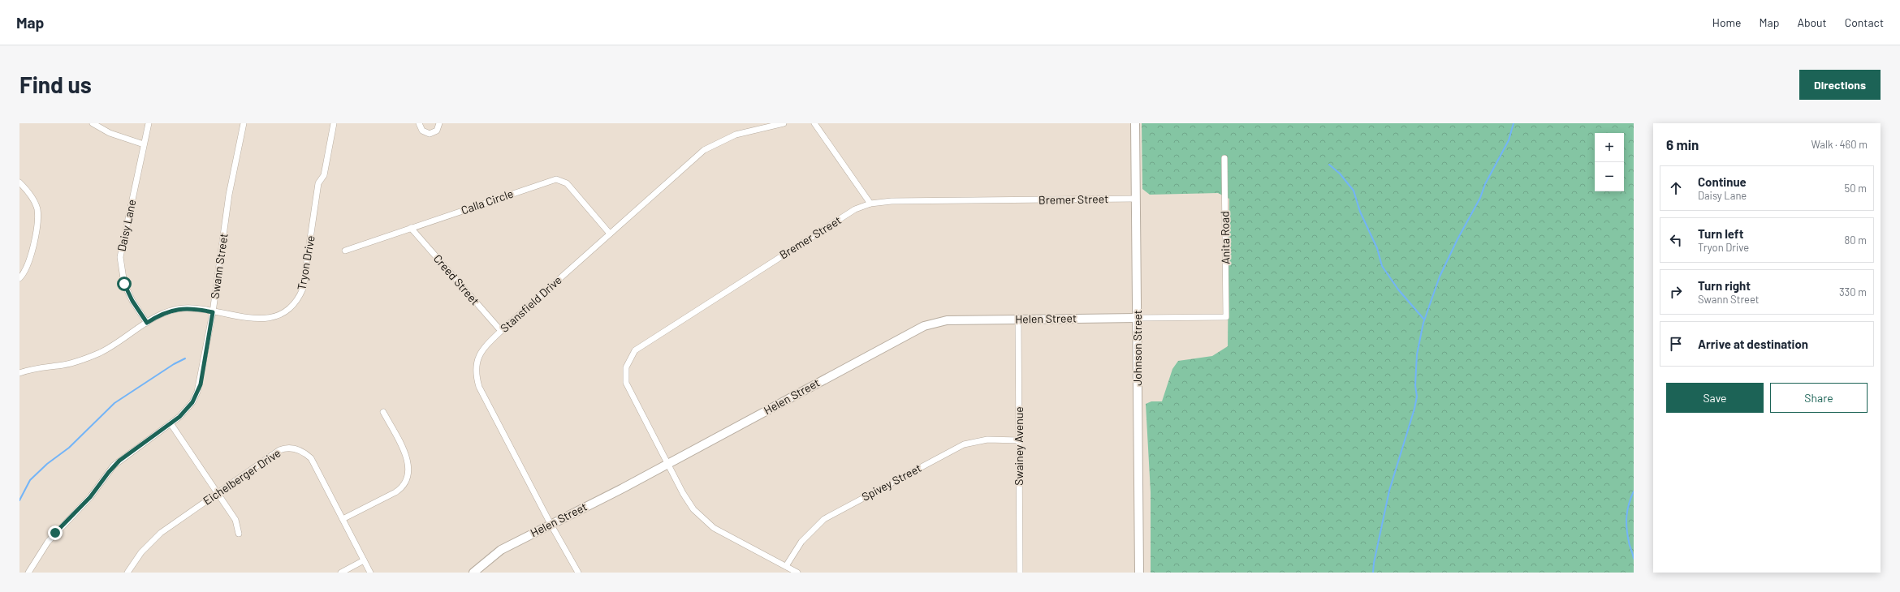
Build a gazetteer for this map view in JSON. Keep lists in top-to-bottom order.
{
  "streets": {
    "street": [
      "Bremer Street",
      "Calla Circle",
      "Daisy Lane",
      "Anita Road",
      "Tryon Drive",
      "Swann Street",
      "Creed Street",
      "Stansfield Drive",
      "Helen Street",
      "Johnson Street",
      "Swainey Avenue",
      "Eichelberger Drive",
      "Spivey Street"
    ]
  },
  "crossings": [
    ["Bremer Street", "Helen Street"],
    ["Bremer Street", "Johnson Street"],
    ["Bremer Street", "Spivey Street"],
    ["Calla Circle", "Creed Street"],
    ["Calla Circle", "Stansfield Drive"],
    ["Daisy Lane", "Tryon Drive"],
    ["Anita Road", "Helen Street"],
    ["Anita Road", "Johnson Street"],
    ["Tryon Drive", "Swann Street"],
    ["Creed Street", "Stansfield Drive"],
    ["Stansfield Drive", "Helen Street"],
    ["Helen Street", "Johnson Street"],
    ["Helen Street", "Swainey Avenue"],
    ["Swainey Avenue", "Spivey Street"]
  ],
  "page": {
    "header": "Map",
    "nav": [
      "Home",
      "Map",
      "About",
      "Contact"
    ],
    "buttons": [
      "Directions",
      ["Save", "Share"]
    ],
    "title": "Find us",
    "heading": ["6 min", "Walk · 460 m"],
    "map_buttons": ["+", "−"],
    "list": [
      ["Continue", "Daisy Lane", "50 m"],
      ["Turn left", "Tryon Drive", "80 m"],
      ["Turn right", "Swann Street", "330 m"],
      "Arrive at destination"
    ]
  }
}
